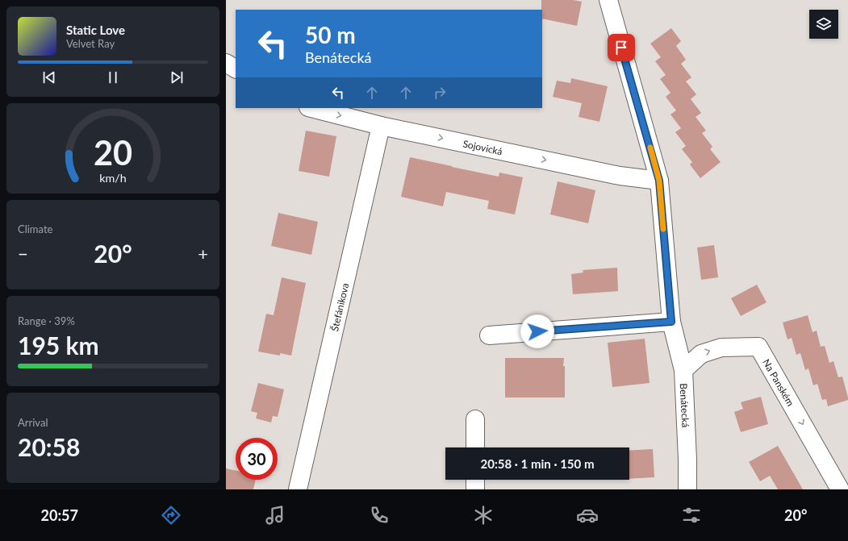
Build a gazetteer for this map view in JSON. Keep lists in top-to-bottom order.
{
  "streets": {
    "street": [
      "Sojovická",
      "Štefánikova",
      "Na Panském",
      "Benátecká"
    ]
  },
  "crossings": [
    ["Sojovická", "Štefánikova"],
    ["Sojovická", "Benátecká"],
    ["Na Panském", "Benátecká"]
  ],
  "one_way": ["Sojovická"],
  "page": {
    "turn": ["50 m", "Benátecká"],
    "song": ["Static Love", "Velvet Ray"],
    "tile": [
      "Climate",
      ["Range · 39%", "195 km"],
      ["Arrival", "20:58"]
    ],
    "heat": ["−", "20°", "+"],
    "limit": "30",
    "trip": "20:58 · 1 min · 150 m",
    "tabs": ["20:57", "20°"],
    "gauge": ["20", "km/h"]
  }
}
